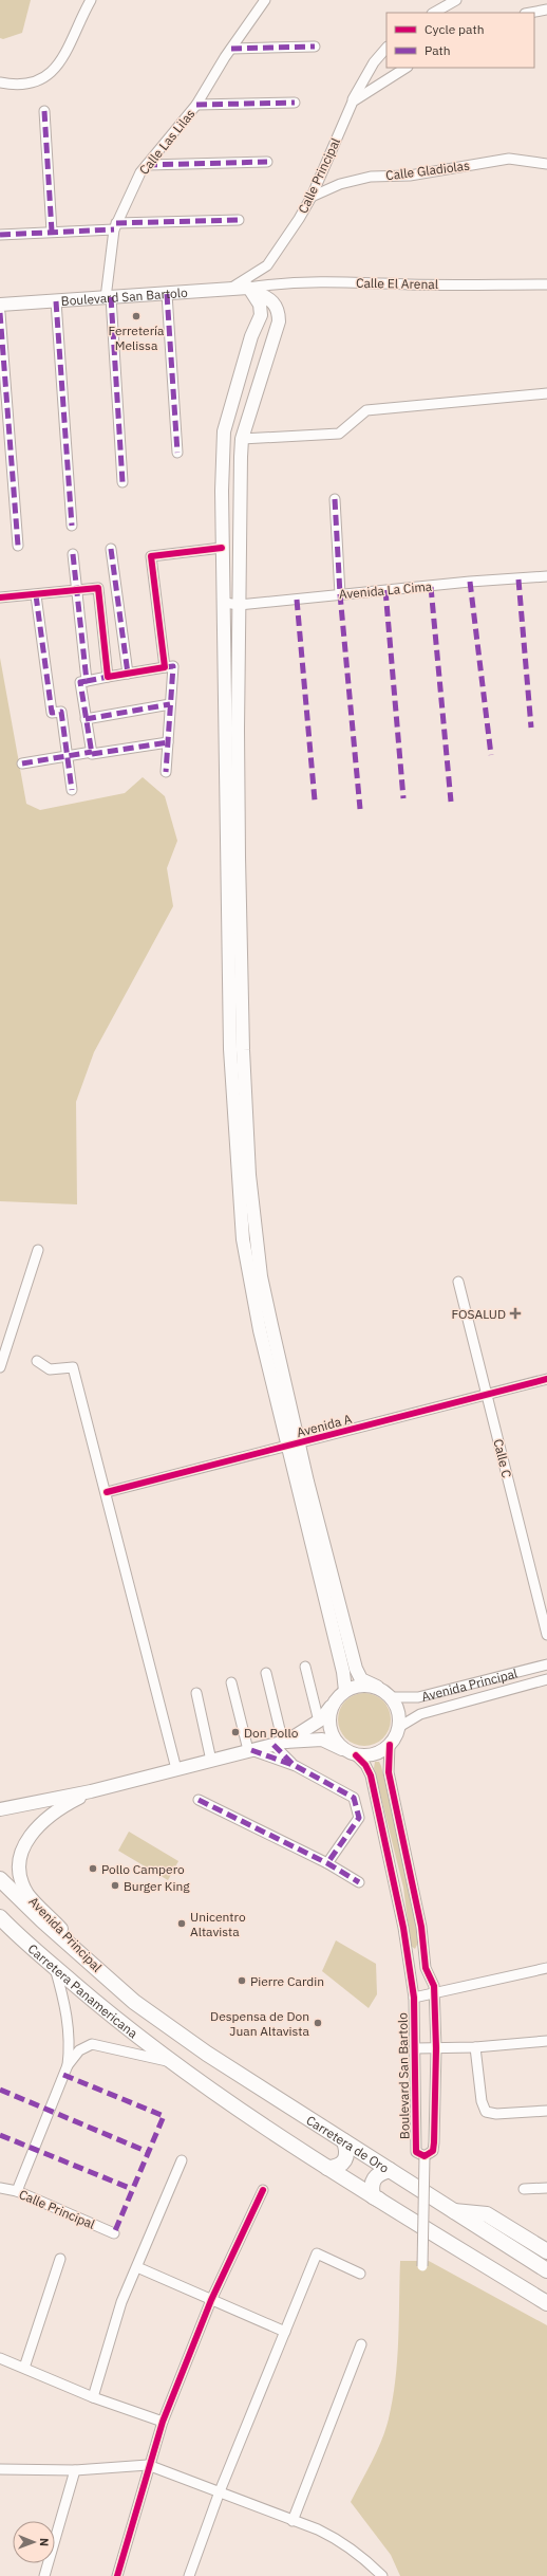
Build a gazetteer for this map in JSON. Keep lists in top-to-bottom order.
{
  "streets": {
    "highway": ["Carretera Panamericana", "Carretera de Oro"],
    "main road": ["Boulevard San Bartolo", "Avenida Principal"],
    "street": [
      "Calle Las Lilas",
      "Calle Gladiolas",
      "Calle Principal",
      "Calle El Arenal",
      "Avenida La Cima",
      "Avenida A",
      "Calle C"
    ]
  },
  "crossings": [
    ["Calle Las Lilas", "Boulevard San Bartolo"],
    ["Calle Gladiolas", "Calle Principal"],
    ["Calle Principal", "Boulevard San Bartolo"],
    ["Calle El Arenal", "Boulevard San Bartolo"],
    ["Boulevard San Bartolo", "Avenida Principal"],
    ["Avenida A", "Calle C"],
    ["Avenida Principal", "Carretera Panamericana"],
    ["Carretera Panamericana", "Carretera de Oro"]
  ],
  "places": {
    "other": [
      "Ferretería Melissa",
      "Don Pollo",
      "Pollo Campero",
      "Burger King",
      "Unicentro Altavista",
      "Pierre Cardin",
      "Despensa de Don Juan Altavista"
    ],
    "health": ["FOSALUD"]
  },
  "legend": ["Cycle path", "Path"],
  "north": "right"
}
